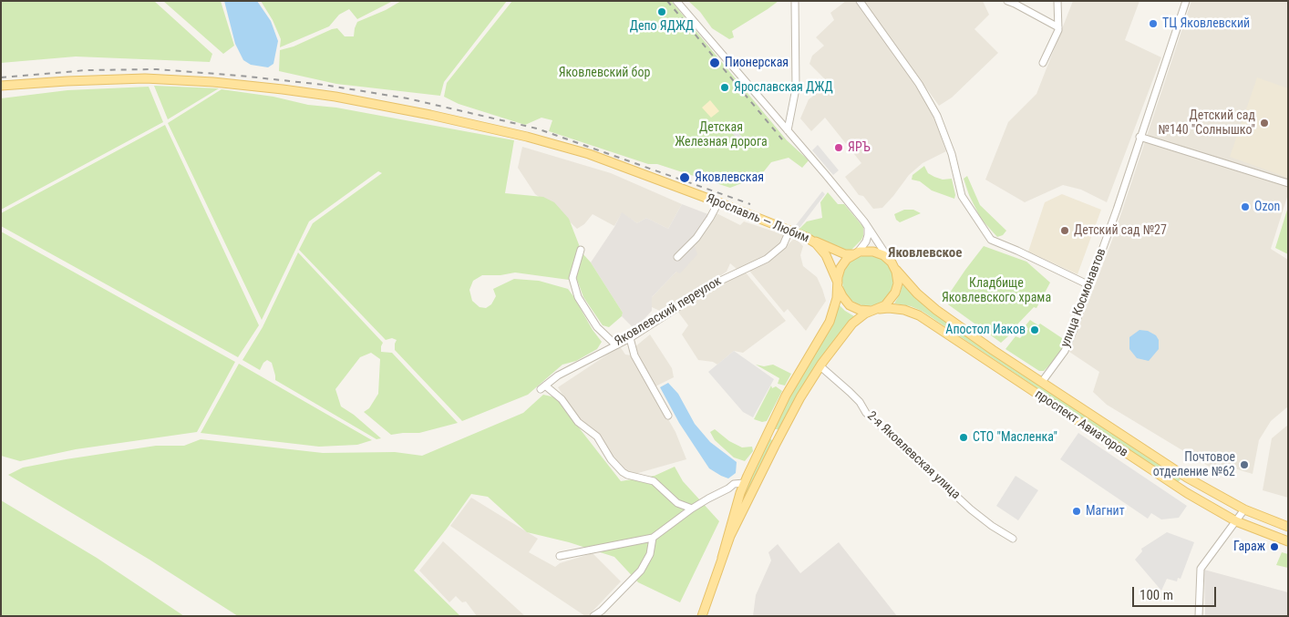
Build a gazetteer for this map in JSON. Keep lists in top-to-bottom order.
{
  "streets": {
    "main road": ["Ярославль — Любим", "проспект Авиаторов"],
    "street": ["улица Космонавтов", "Яковлевский переулок", "2-я Яковлевская улица"]
  },
  "crossings": [
    ["Ярославль — Любим", "Яковлевский переулок"],
    ["Ярославль — Любим", "проспект Авиаторов"],
    ["улица Космонавтов", "проспект Авиаторов"]
  ],
  "districts": ["Яковлевское"],
  "parks": ["Яковлевский бор", "Детская Железная дорога", "Кладбище Яковлевского храма"],
  "places": [
    "Депо ЯДЖД",
    "ТЦ Яковлевский",
    "Пионерская",
    "Ярославская ДЖД",
    "Детский сад №140 \"Солнышко\"",
    "ЯРЪ",
    "Яковлевская",
    "Ozon",
    "Детский сад №27",
    "Апостол Иаков",
    "СТО \"Масленка\"",
    "Почтовое отделение №62",
    "Магнит",
    "Гараж"
  ],
  "scale_bar": "100 m"
}
